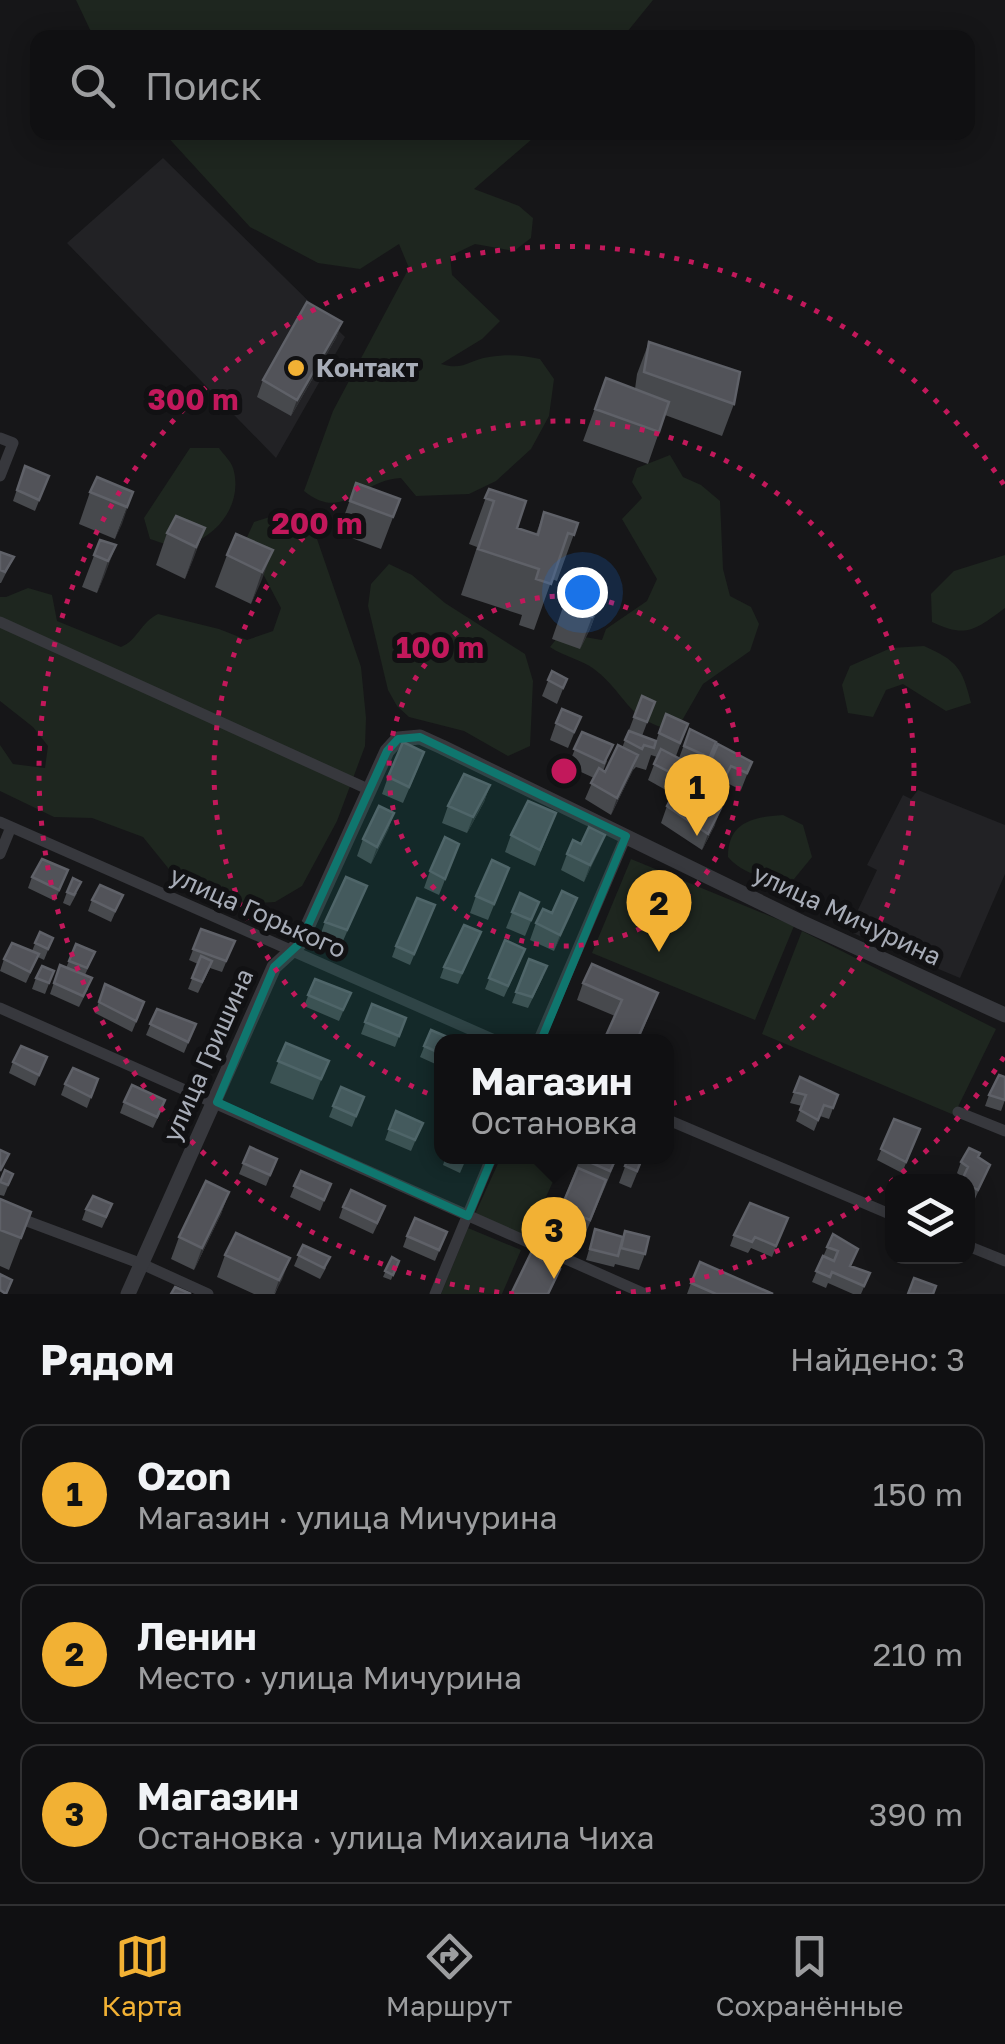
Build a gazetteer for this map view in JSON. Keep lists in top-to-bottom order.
{
  "streets": {
    "street": ["улица Горького", "улица Мичурина", "улица Гришина"]
  },
  "crossings": [
    ["улица Горького", "улица Гришина"],
    ["улица Мичурина", "улица Гришина"]
  ],
  "places": ["Контакт"],
  "page": {
    "search": "Поиск",
    "pins": ["1", "2", "3"],
    "popup": ["Магазин", "Остановка"],
    "heading": ["Рядом", "Найдено: 3"],
    "list": [
      {
        "mark": "1",
        "name": "Ozon",
        "note": "Магазин · улица Мичурина",
        "value": "150 m"
      },
      {
        "mark": "2",
        "name": "Ленин",
        "note": "Место · улица Мичурина",
        "value": "210 m"
      },
      {
        "mark": "3",
        "name": "Магазин",
        "note": "Остановка · улица Михаила Чиха",
        "value": "390 m"
      }
    ],
    "nav": ["Карта", "Маршрут", "Сохранённые"]
  },
  "rings": ["300 m", "200 m", "100 m"]
}
